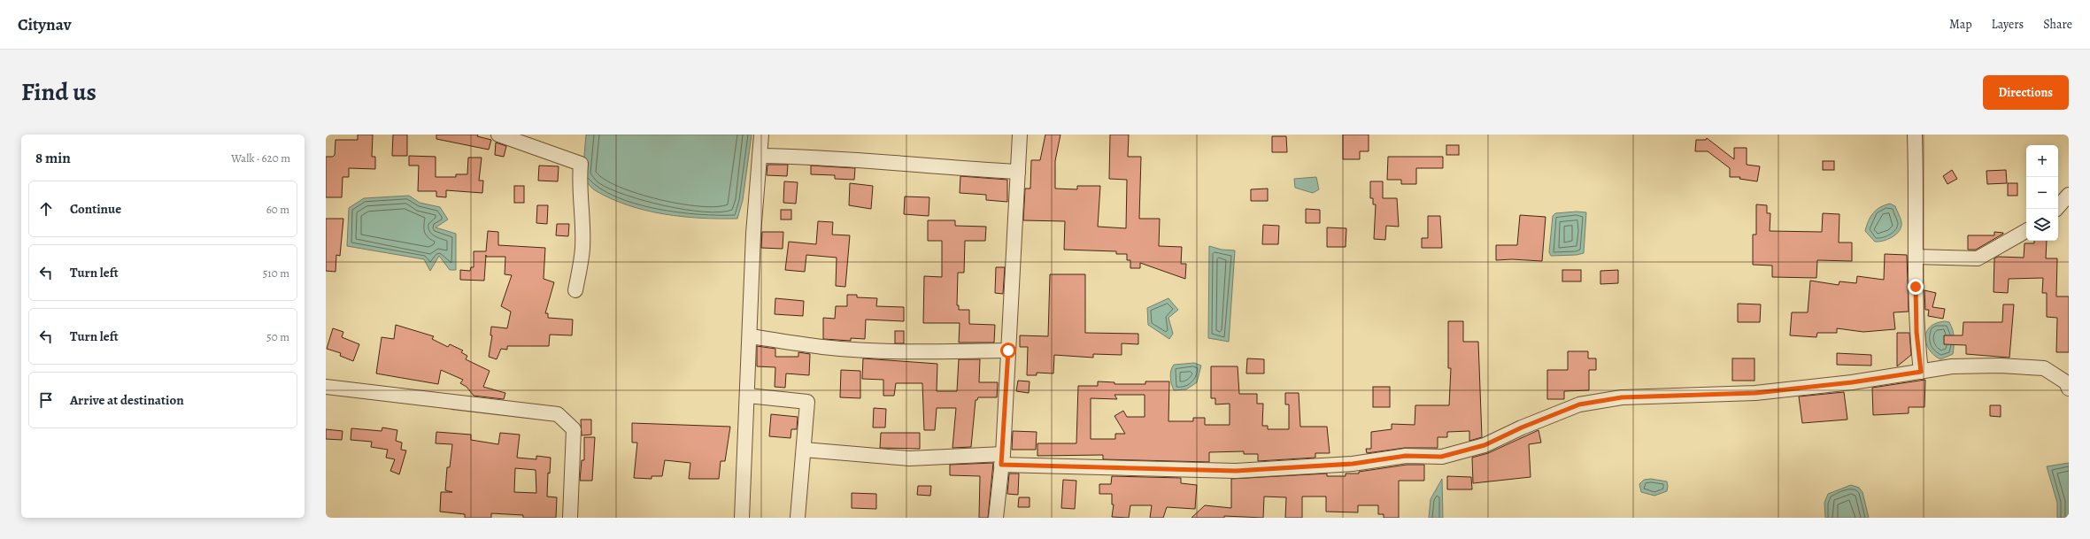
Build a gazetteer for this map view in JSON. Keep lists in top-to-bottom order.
{
  "page": {
    "header": "Citynav",
    "nav": ["Map", "Layers", "Share"],
    "title": "Find us",
    "buttons": "Directions",
    "heading": ["8 min", "Walk · 620 m"],
    "map_buttons": ["+", "−"],
    "list": [
      ["Continue", "60 m"],
      ["Turn left", "510 m"],
      ["Turn left", "50 m"],
      "Arrive at destination"
    ]
  }
}
